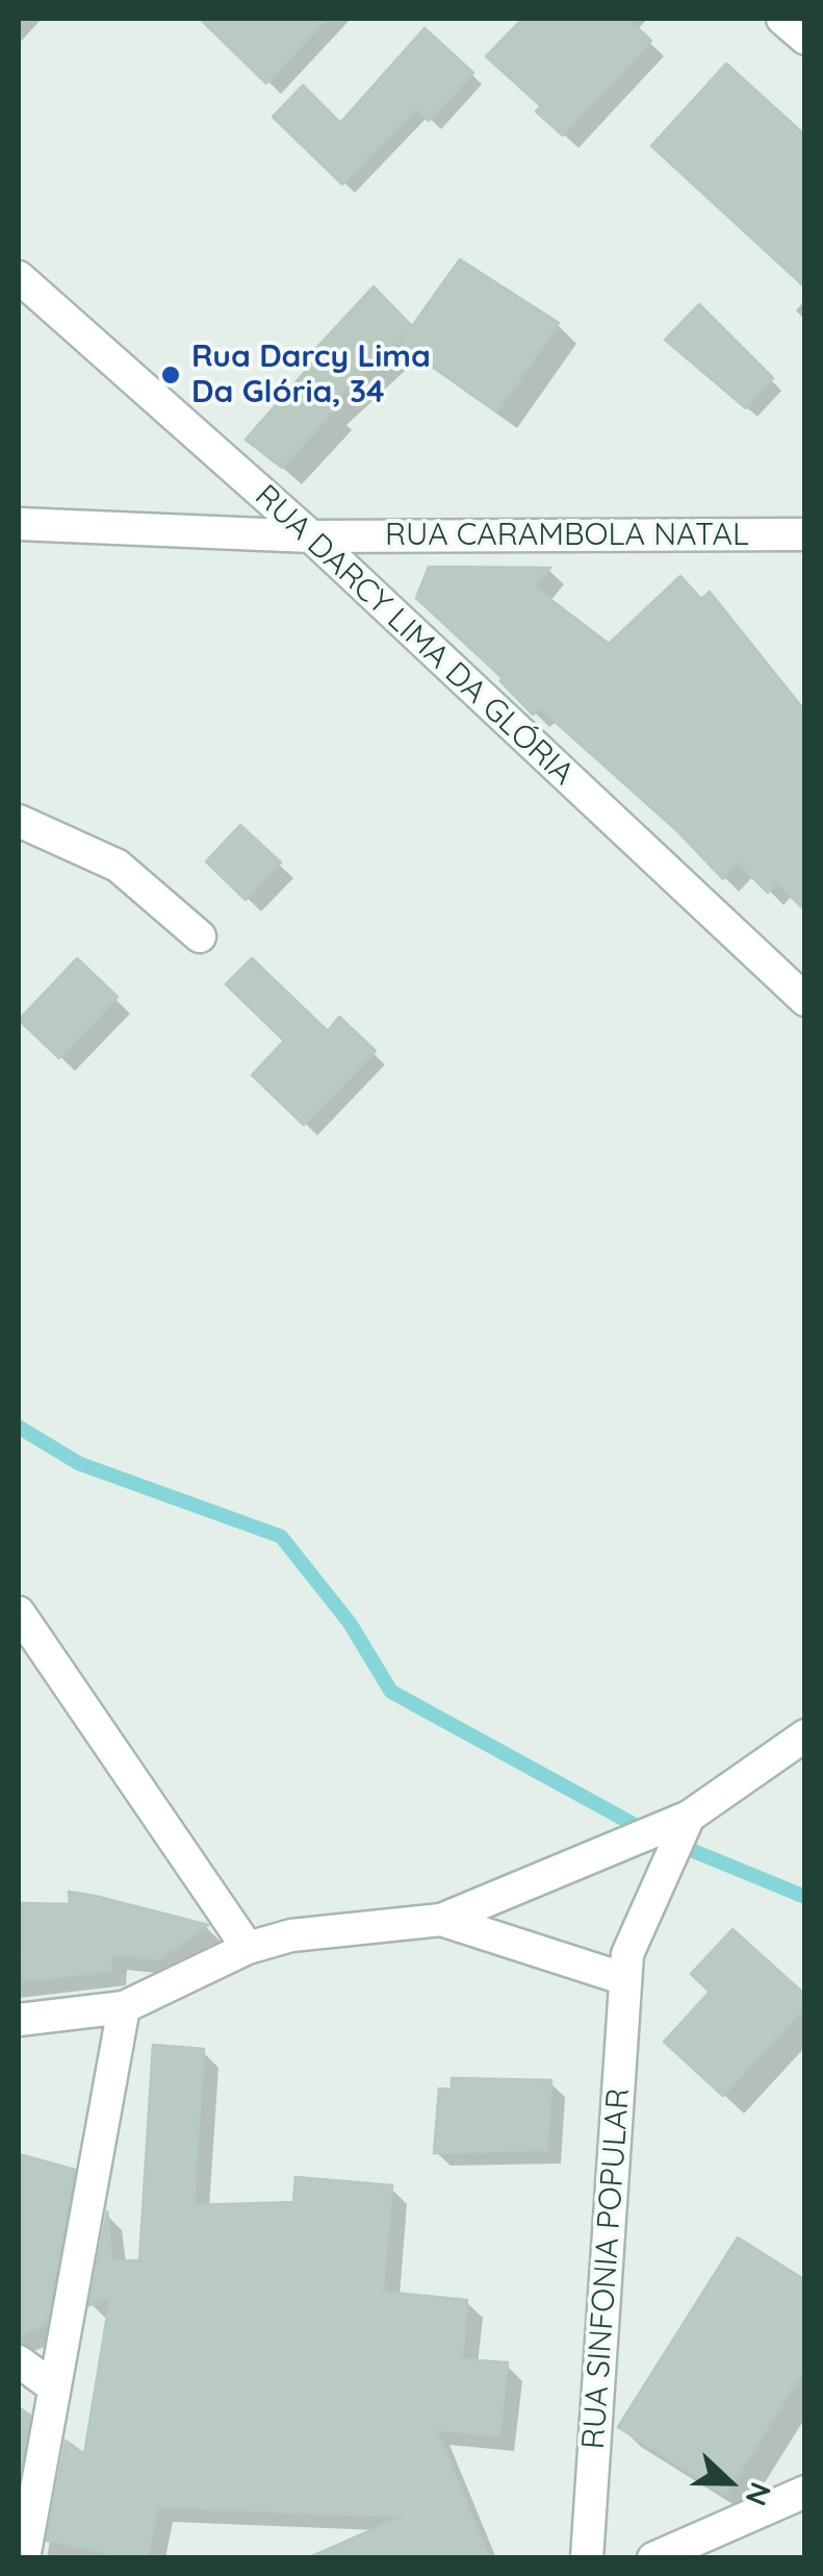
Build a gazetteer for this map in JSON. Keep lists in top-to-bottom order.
{
  "streets": {
    "street": ["RUA CARAMBOLA NATAL", "RUA DARCY LIMA DA GLÓRIA", "RUA SINFONIA POPULAR"]
  },
  "crossings": [
    ["RUA CARAMBOLA NATAL", "RUA DARCY LIMA DA GLÓRIA"]
  ],
  "places": ["Rua Darcy Lima Da Glória, 34"],
  "north": "right"
}
